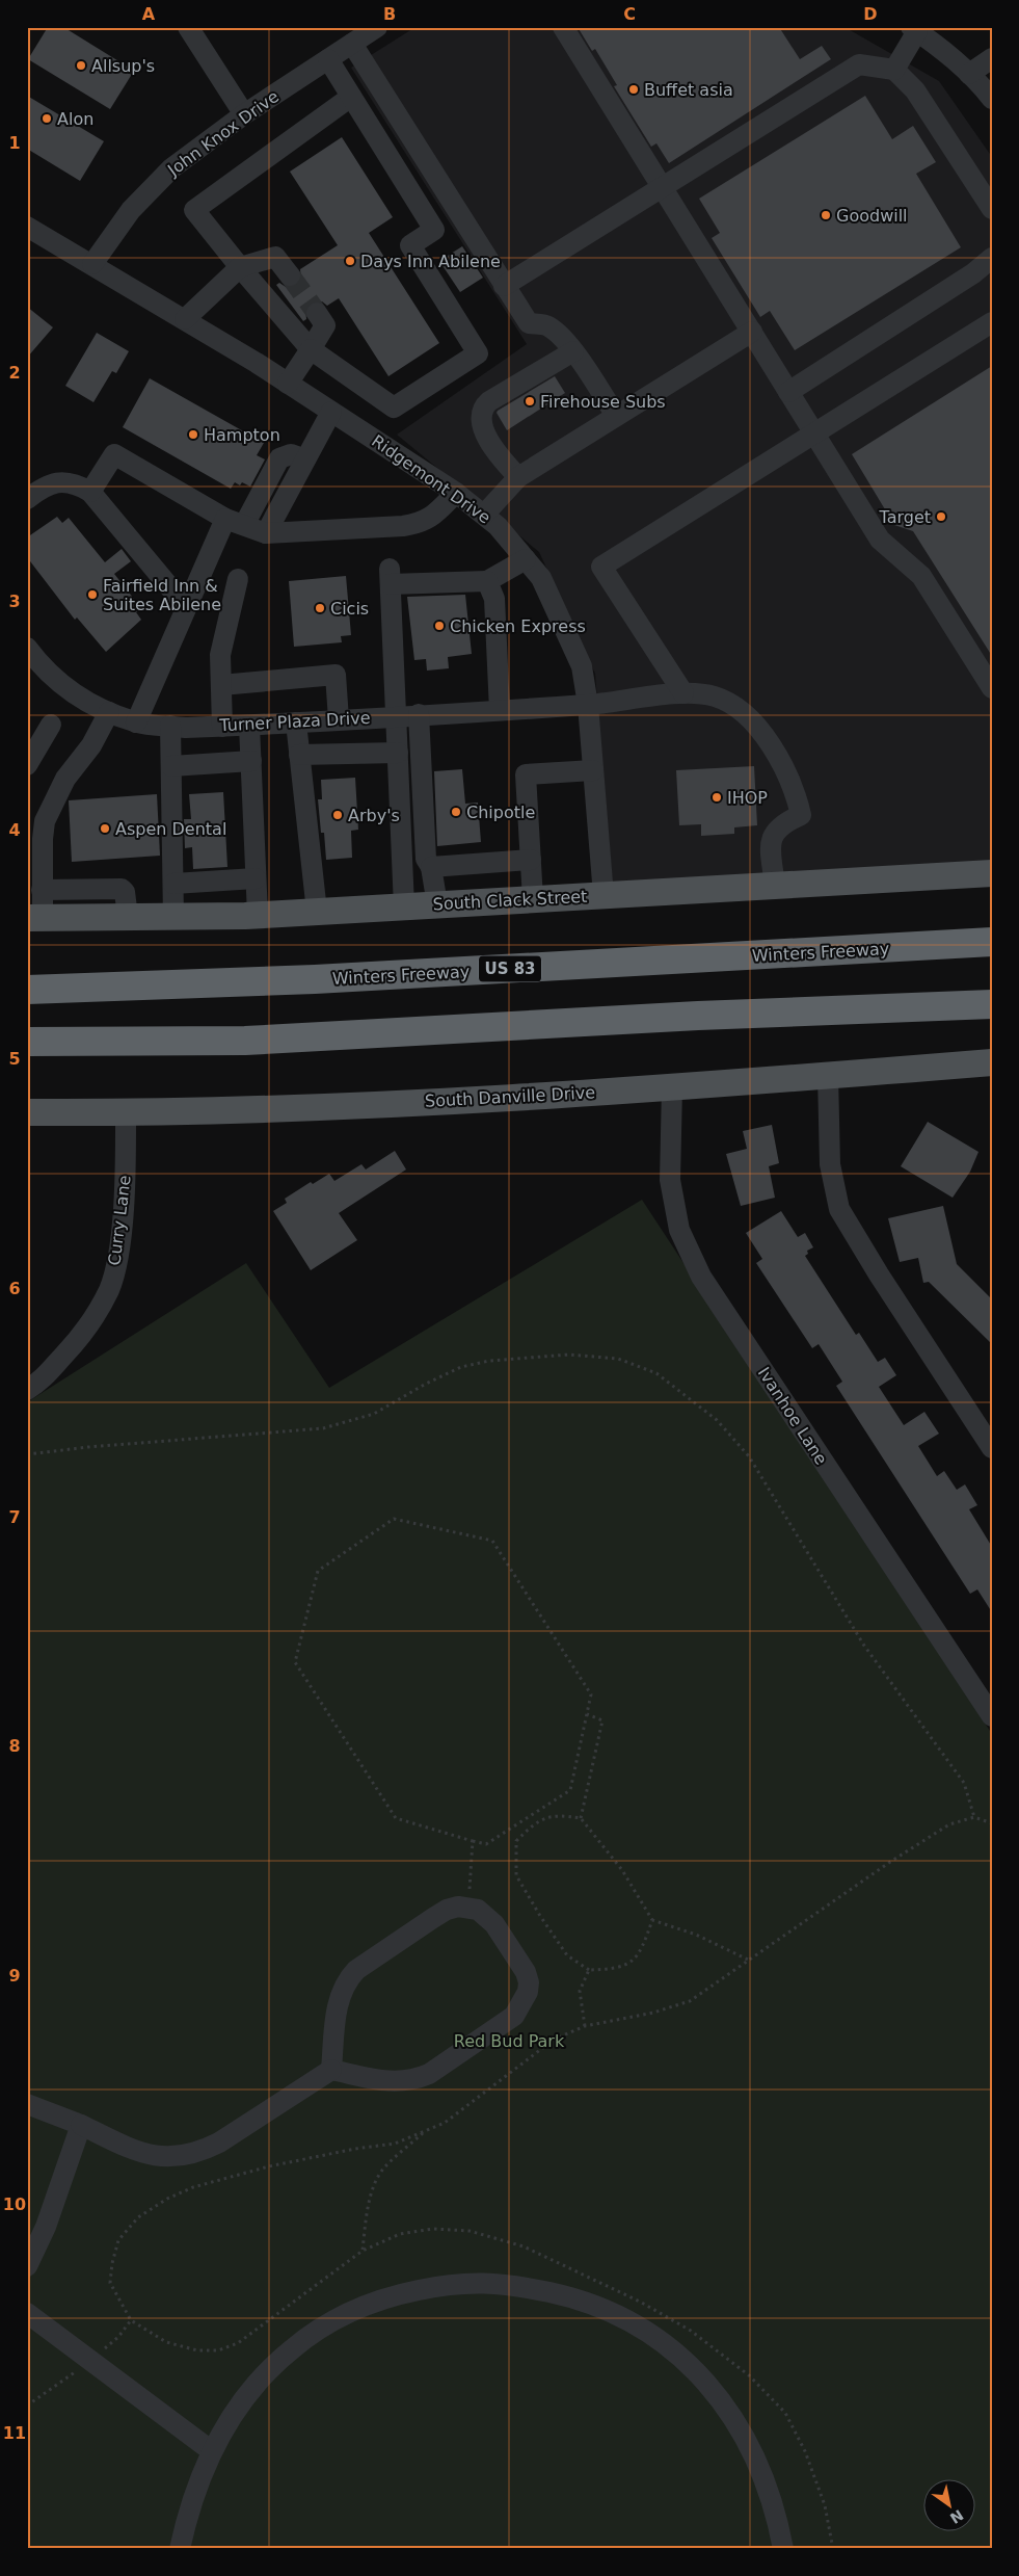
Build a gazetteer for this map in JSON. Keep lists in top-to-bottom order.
{
  "streets": {
    "highway": ["Winters Freeway", "US 83"],
    "main road": ["South Clack Street", "South Danville Drive"],
    "street": [
      "John Knox Drive",
      "Ridgemont Drive",
      "Turner Plaza Drive",
      "Curry Lane",
      "Ivanhoe Lane"
    ]
  },
  "crossings": [
    ["John Knox Drive", "Ridgemont Drive"],
    ["Ridgemont Drive", "Turner Plaza Drive"],
    ["Ridgemont Drive", "South Clack Street"],
    ["Turner Plaza Drive", "South Clack Street"],
    ["South Danville Drive", "Curry Lane"],
    ["South Danville Drive", "Ivanhoe Lane"]
  ],
  "parks": ["Red Bud Park"],
  "places": [
    "Allsup's",
    "Buffet asia",
    "Alon",
    "Goodwill",
    "Days Inn Abilene",
    "Firehouse Subs",
    "Hampton",
    "Target",
    "Fairfield Inn & Suites Abilene",
    "Cicis",
    "Chicken Express",
    "IHOP",
    "Chipotle",
    "Arby's",
    "Aspen Dental"
  ],
  "north": "bottom right",
  "grid": {
    "columns": [
      "A",
      "B",
      "C",
      "D"
    ],
    "rows": [
      "1",
      "2",
      "3",
      "4",
      "5",
      "6",
      "7",
      "8",
      "9",
      "10",
      "11"
    ]
  }
}
